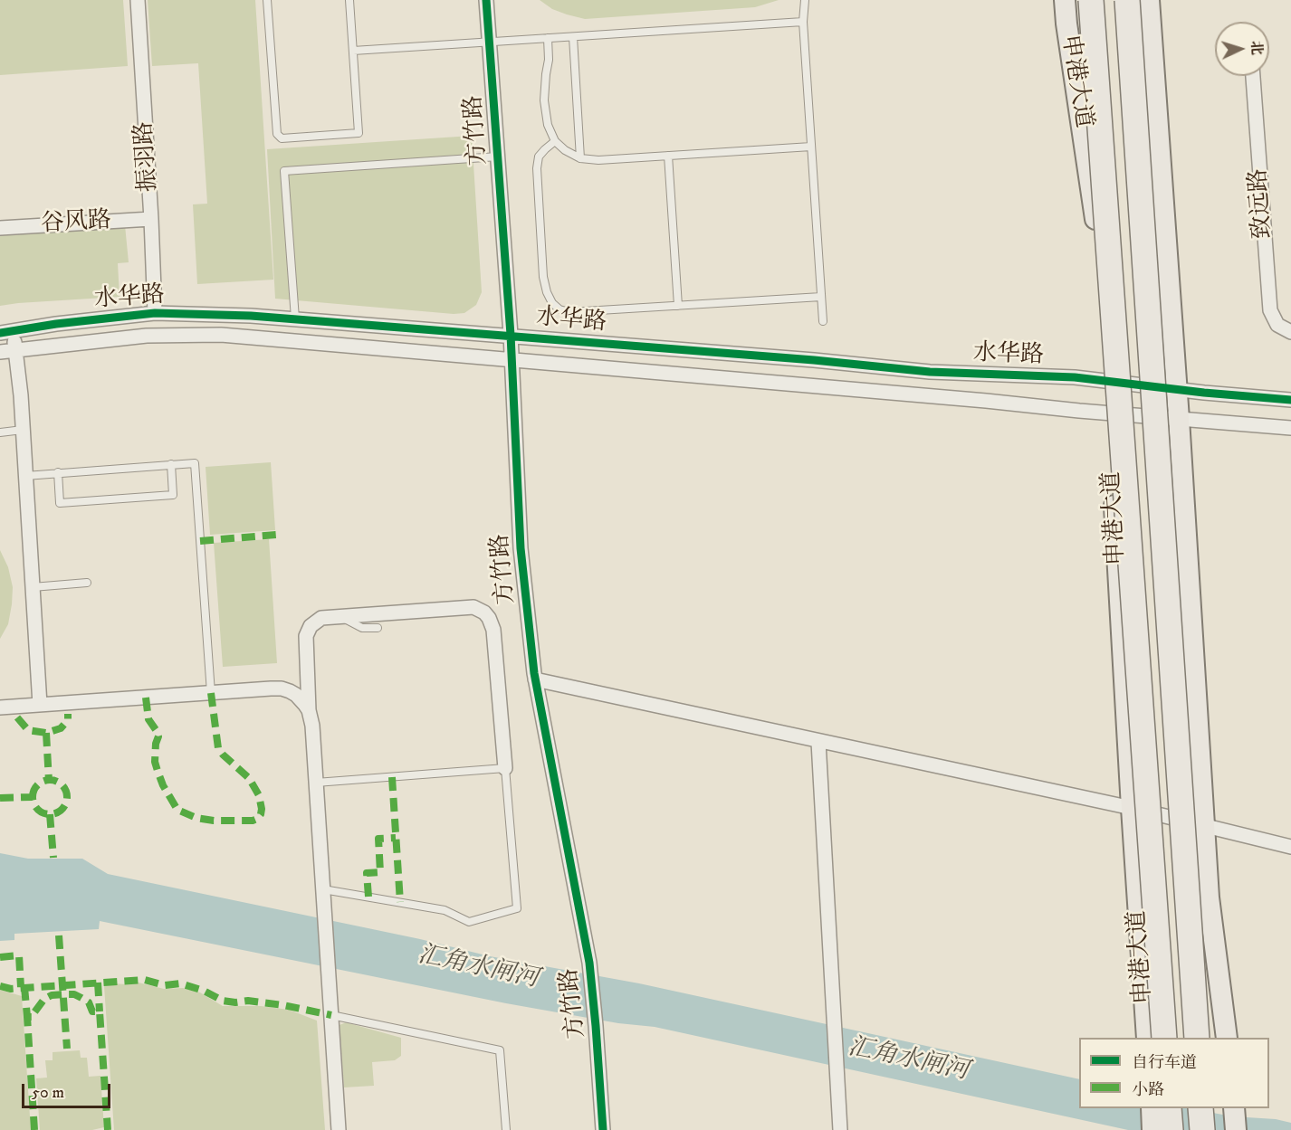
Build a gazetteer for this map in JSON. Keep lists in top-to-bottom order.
{
  "streets": {
    "main road": ["申港大道"],
    "street": [
      "方竹路",
      "振羽路",
      "致远路",
      "谷风路",
      "水华路"
    ]
  },
  "crossings": [
    ["申港大道", "水华路"],
    ["方竹路", "水华路"],
    ["振羽路", "谷风路"],
    ["振羽路", "水华路"]
  ],
  "water": ["汇角水闸河"],
  "legend": ["自行车道", "小路"],
  "scale_bar": "50 m",
  "north": "right"
}
